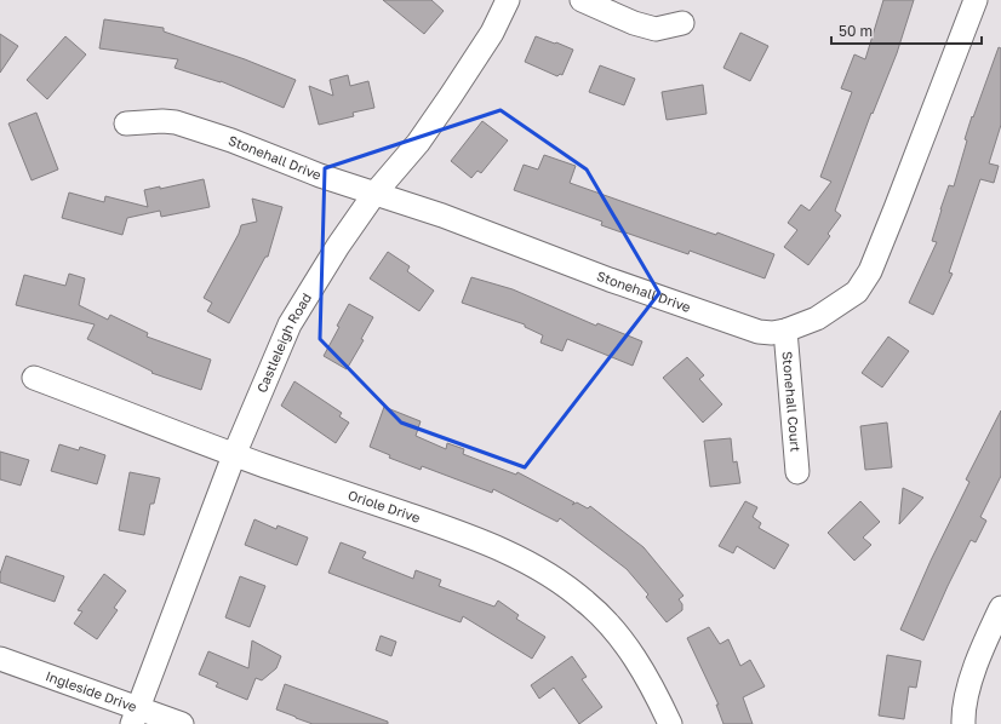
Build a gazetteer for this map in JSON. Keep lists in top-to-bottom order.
{
  "streets": {
    "street": [
      "Stonehall Drive",
      "Castleleigh Road",
      "Stonehall Court",
      "Oriole Drive",
      "Ingleside Drive"
    ]
  },
  "crossings": [
    ["Stonehall Drive", "Castleleigh Road"],
    ["Stonehall Drive", "Stonehall Court"],
    ["Castleleigh Road", "Oriole Drive"],
    ["Castleleigh Road", "Ingleside Drive"]
  ],
  "scale_bar": "50 m"
}
